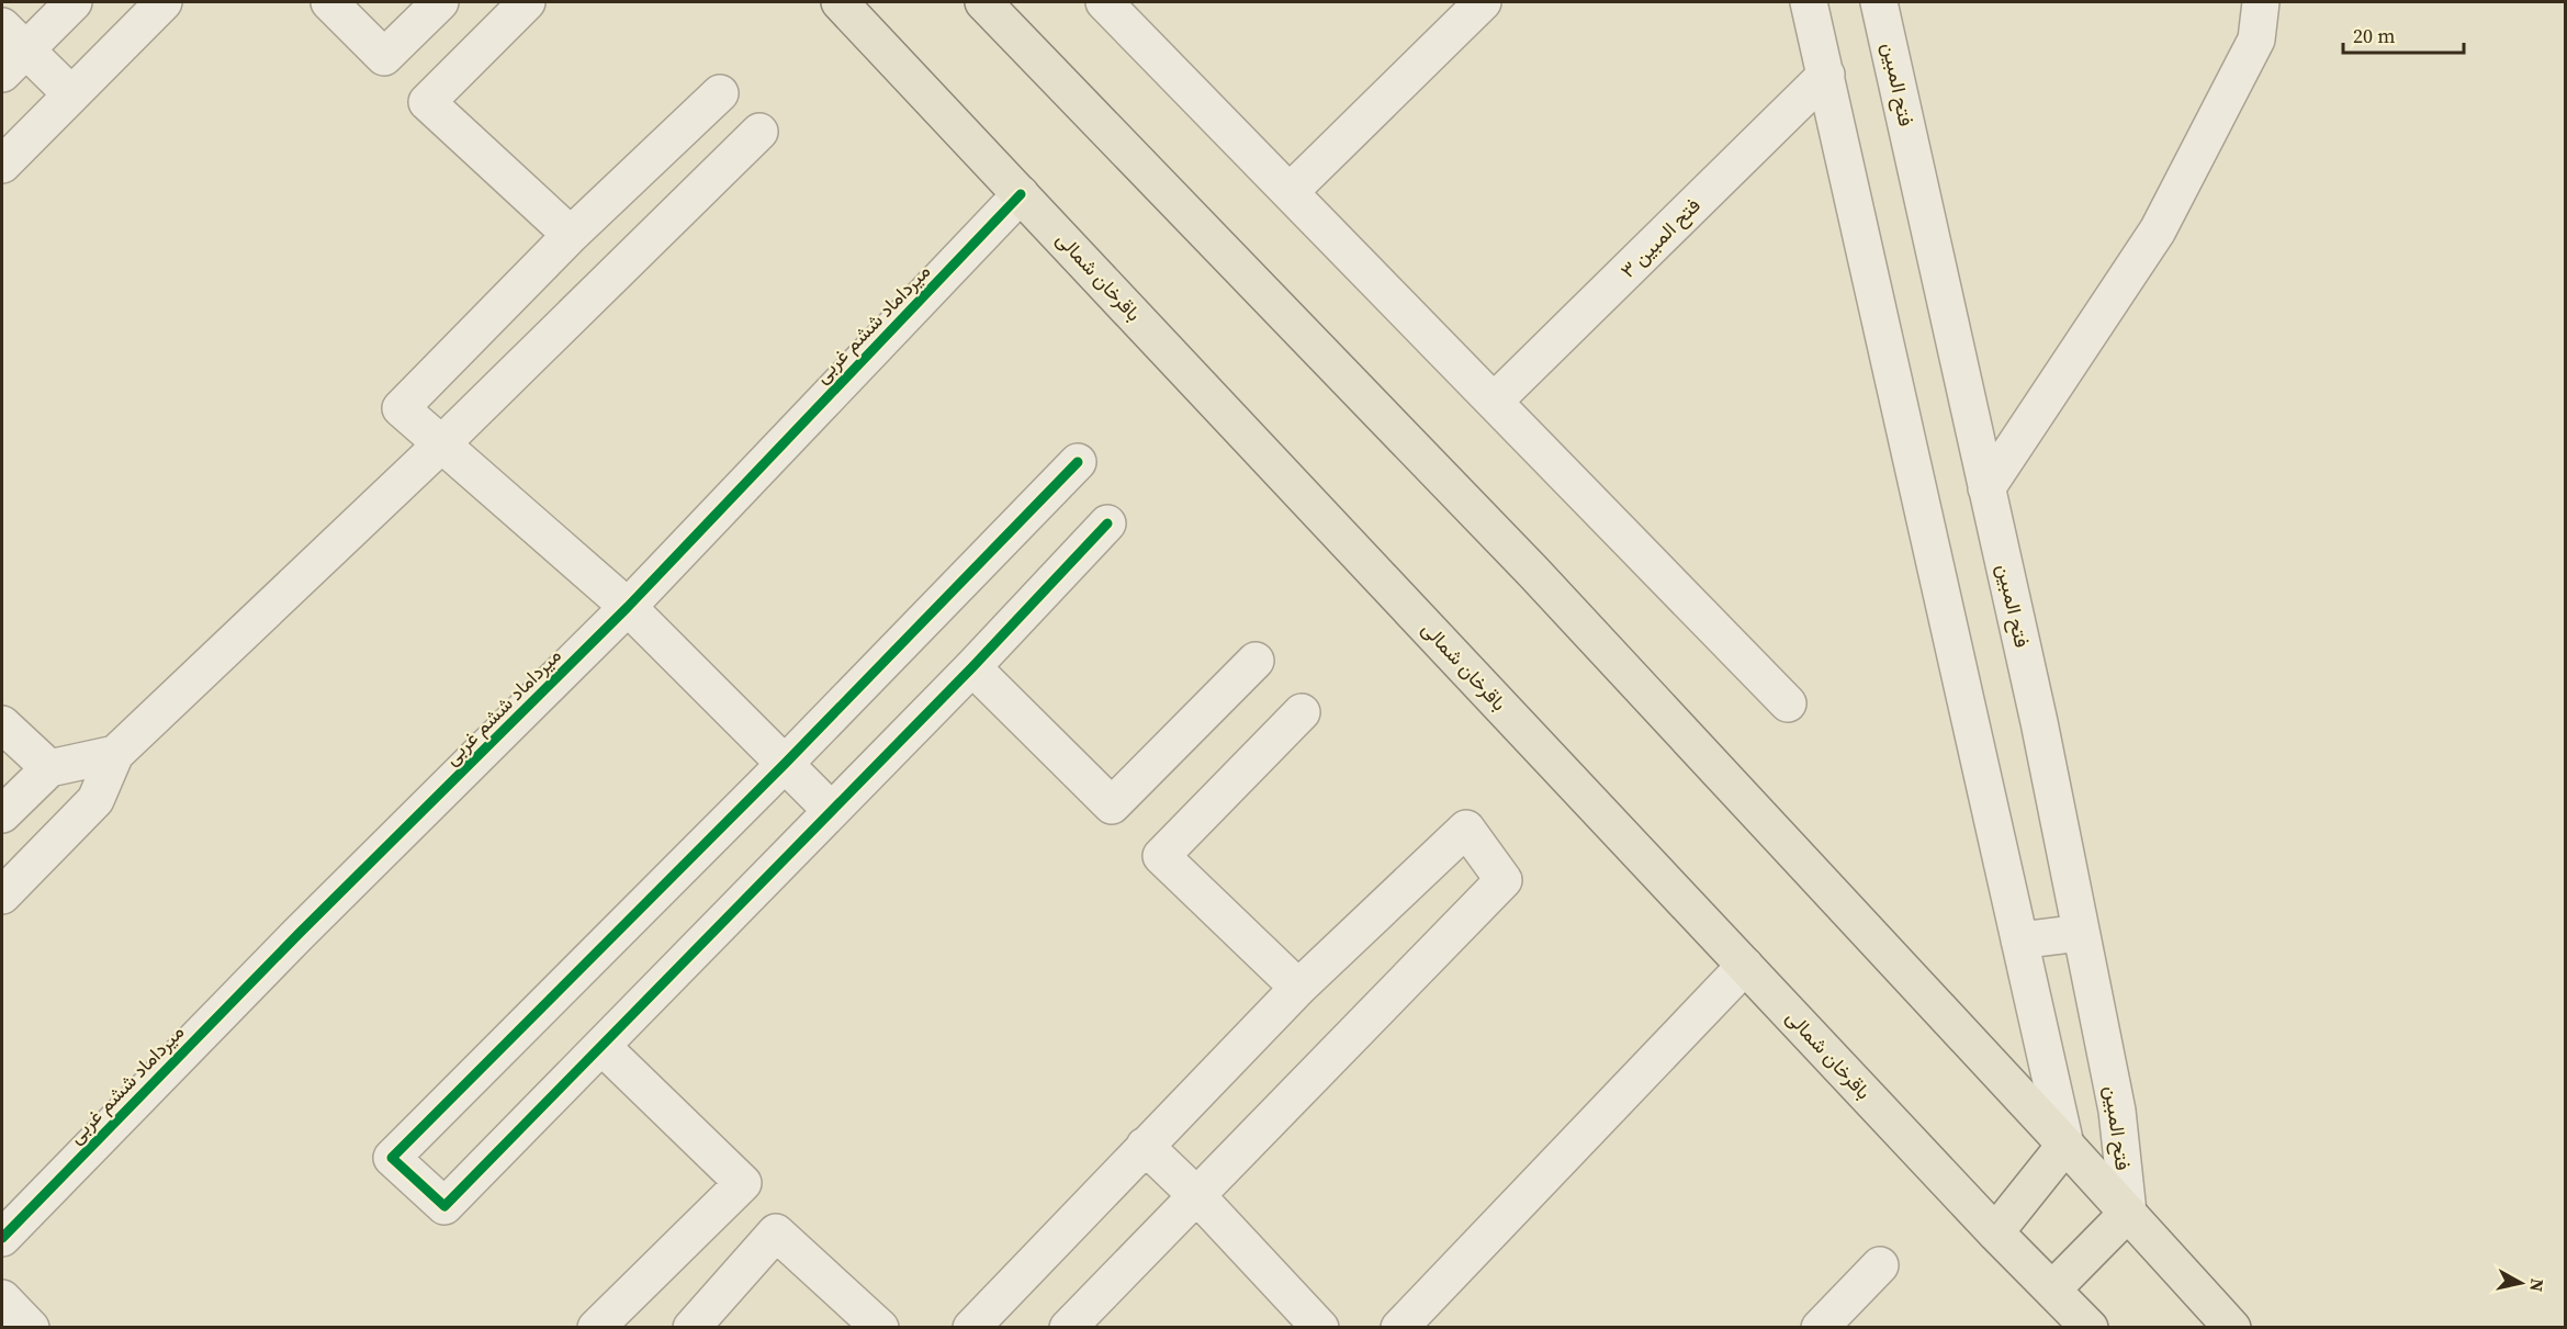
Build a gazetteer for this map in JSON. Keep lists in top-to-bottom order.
{
  "streets": {
    "main road": ["باقرخان شمالی"],
    "street": ["فتح المبین", "فتح المبین ۳", "میرداماد ششم غربی"]
  },
  "crossings": [
    ["باقرخان شمالی", "میرداماد ششم غربی"]
  ],
  "scale_bar": "20 m",
  "north": "right"
}
